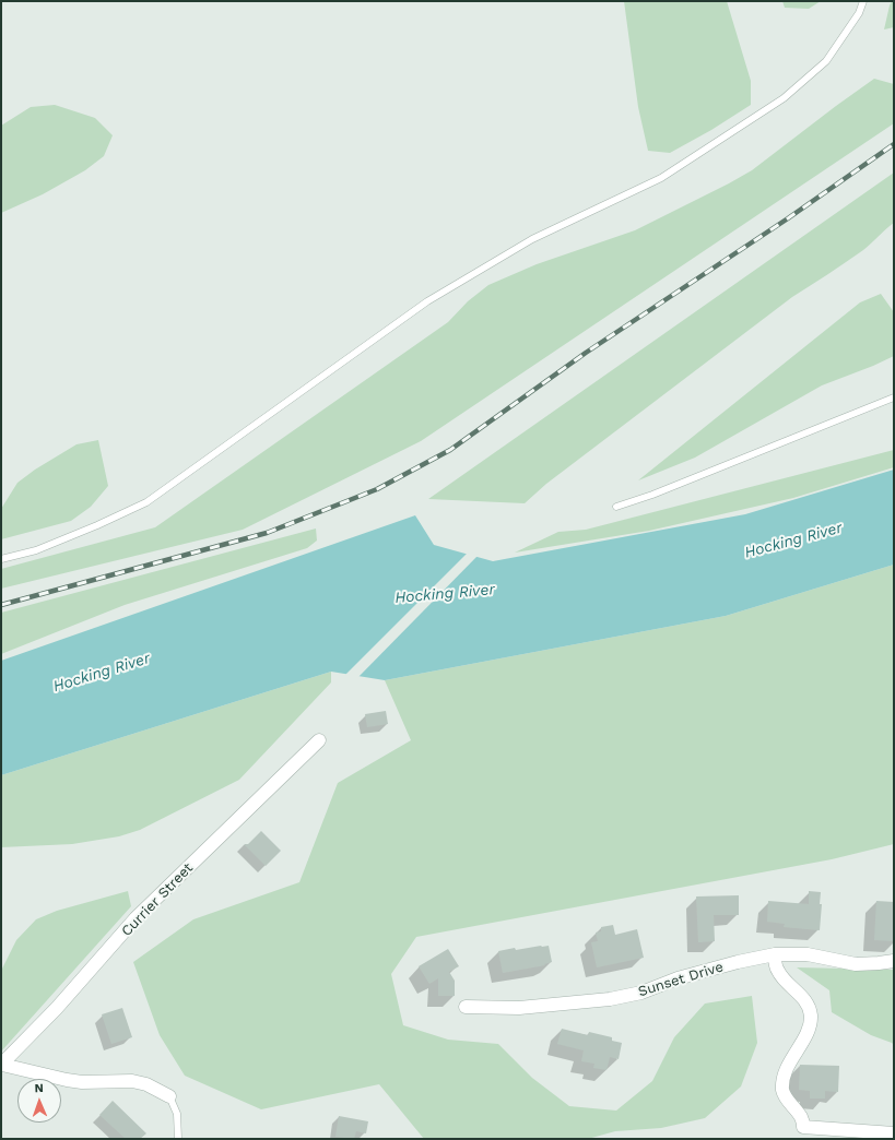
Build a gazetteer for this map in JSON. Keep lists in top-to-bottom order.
{
  "streets": {
    "street": ["Currier Street", "Sunset Drive"]
  },
  "water": ["Hocking River"],
  "north": "top"
}
